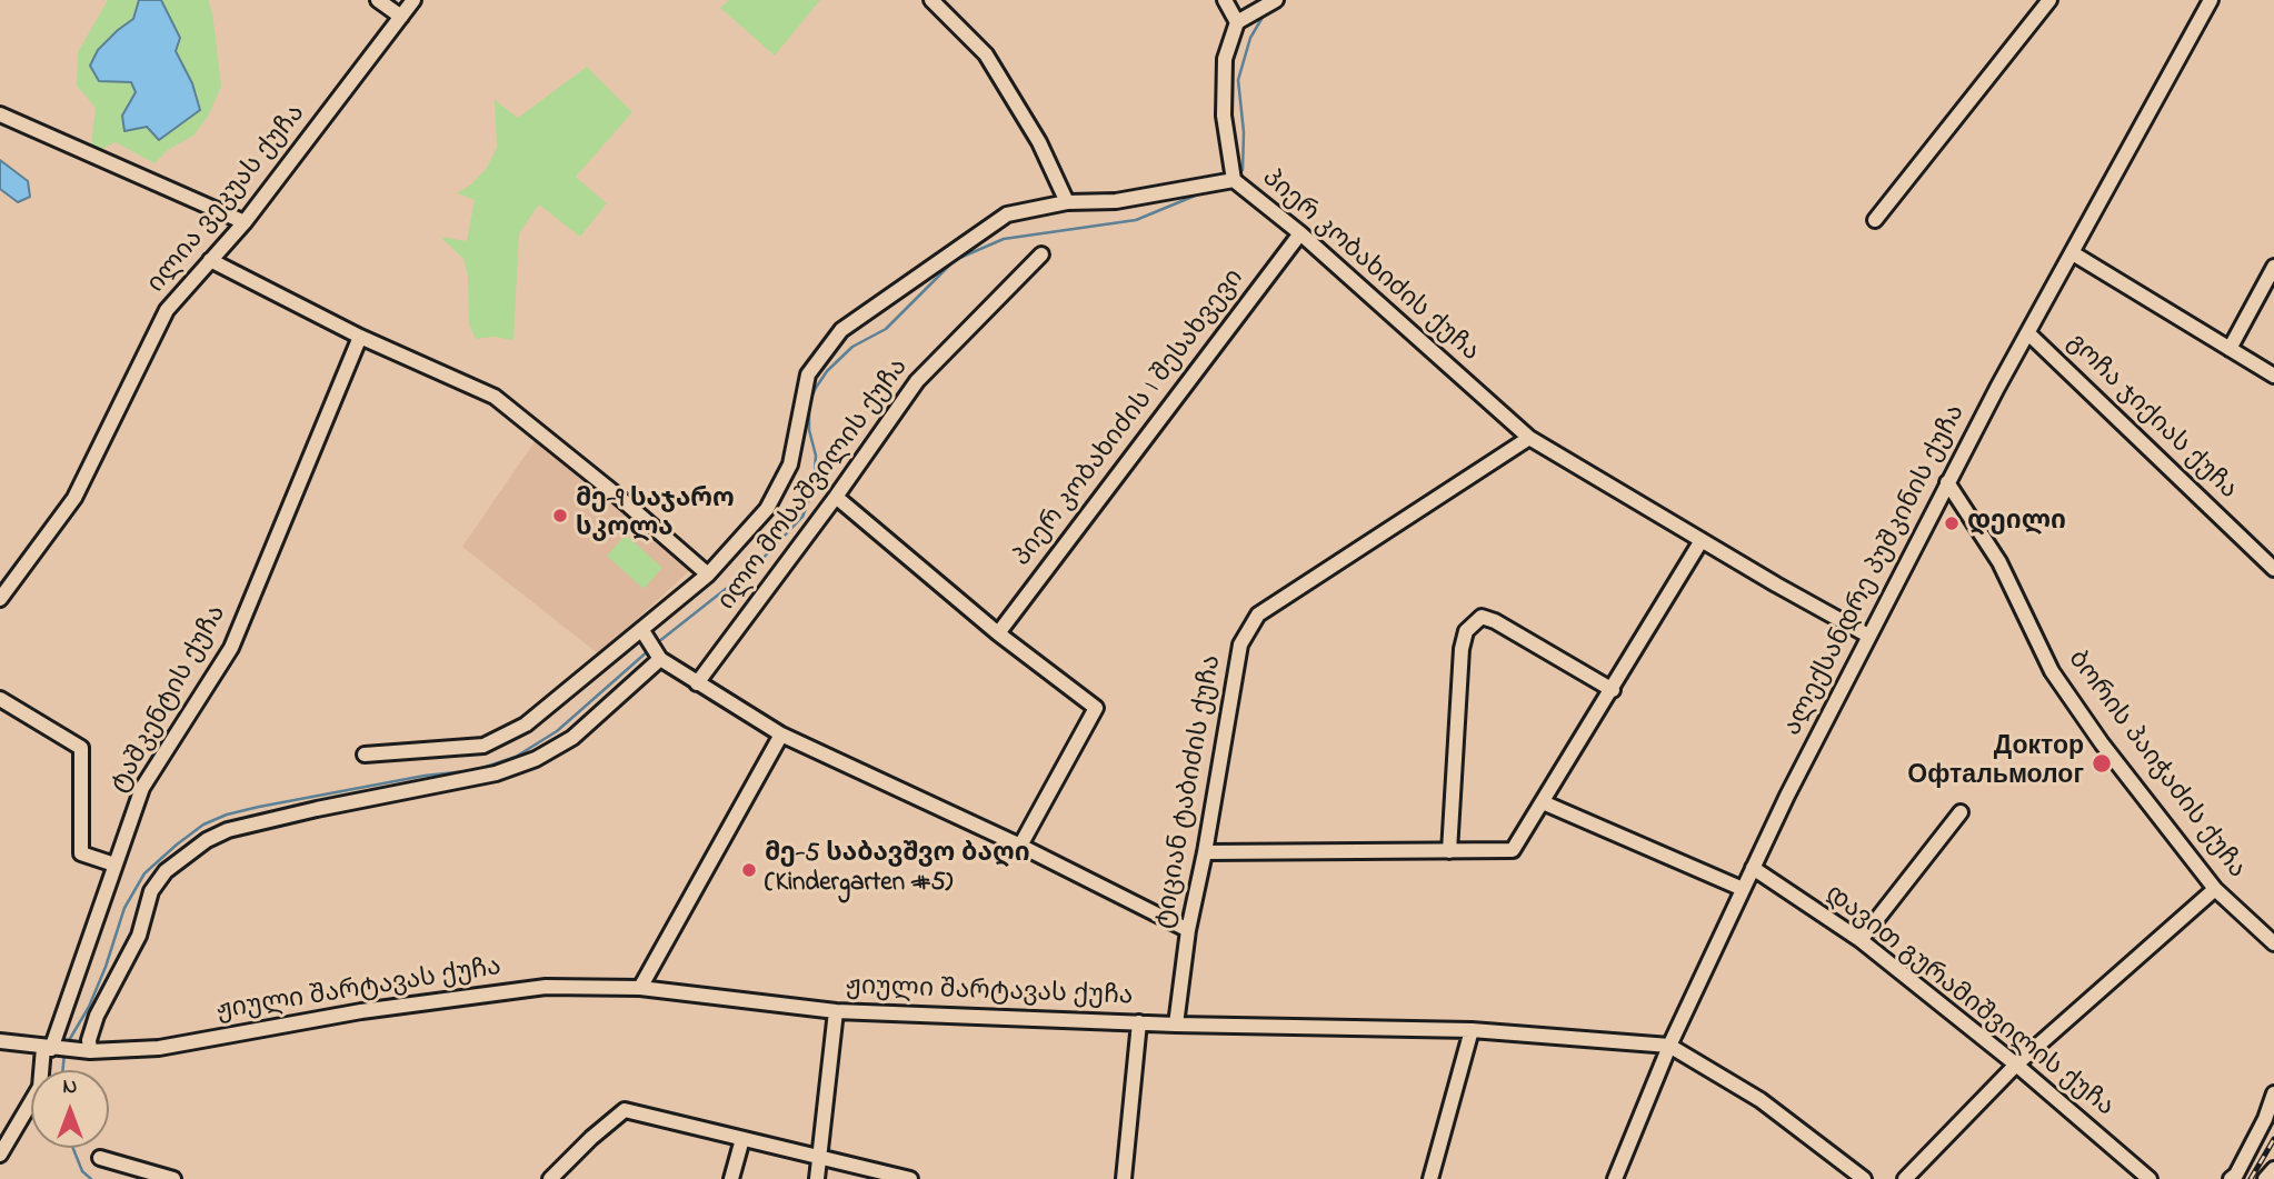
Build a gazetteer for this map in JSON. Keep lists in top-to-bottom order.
{
  "streets": {
    "street": [
      "ილია ვეკუას ქუჩა",
      "პიერ კობახიძის ქუჩა",
      "გოჩა ჯიქიას ქუჩა",
      "პიერ კობახიძის I შესახვევი",
      "ილო მოსაშვილის ქუჩა",
      "ალექსანდრე პუშკინის ქუჩა",
      "ტაშკენტის ქუჩა",
      "ბორის პაიჭაძის ქუჩა",
      "ტიციან ტაბიძის ქუჩა",
      "ჟიული შარტავას ქუჩა",
      "დავით გურამიშვილის ქუჩა"
    ]
  },
  "crossings": [
    ["პიერ კობახიძის ქუჩა", "პიერ კობახიძის I შესახვევი"],
    ["პიერ კობახიძის ქუჩა", "ალექსანდრე პუშკინის ქუჩა"],
    ["პიერ კობახიძის ქუჩა", "ტიციან ტაბიძის ქუჩა"],
    ["გოჩა ჯიქიას ქუჩა", "ალექსანდრე პუშკინის ქუჩა"],
    ["ალექსანდრე პუშკინის ქუჩა", "ბორის პაიჭაძის ქუჩა"],
    ["ალექსანდრე პუშკინის ქუჩა", "ჟიული შარტავას ქუჩა"],
    ["ალექსანდრე პუშკინის ქუჩა", "დავით გურამიშვილის ქუჩა"],
    ["ტაშკენტის ქუჩა", "ჟიული შარტავას ქუჩა"],
    ["ტიციან ტაბიძის ქუჩა", "ჟიული შარტავას ქუჩა"]
  ],
  "places": [
    "მე-9 საჯარო სკოლა",
    "დეილი",
    "Доктор Офтальмолог",
    "მე-5 საბავშვო ბაღი (Kindergarten #5)"
  ],
  "north": "top"
}
